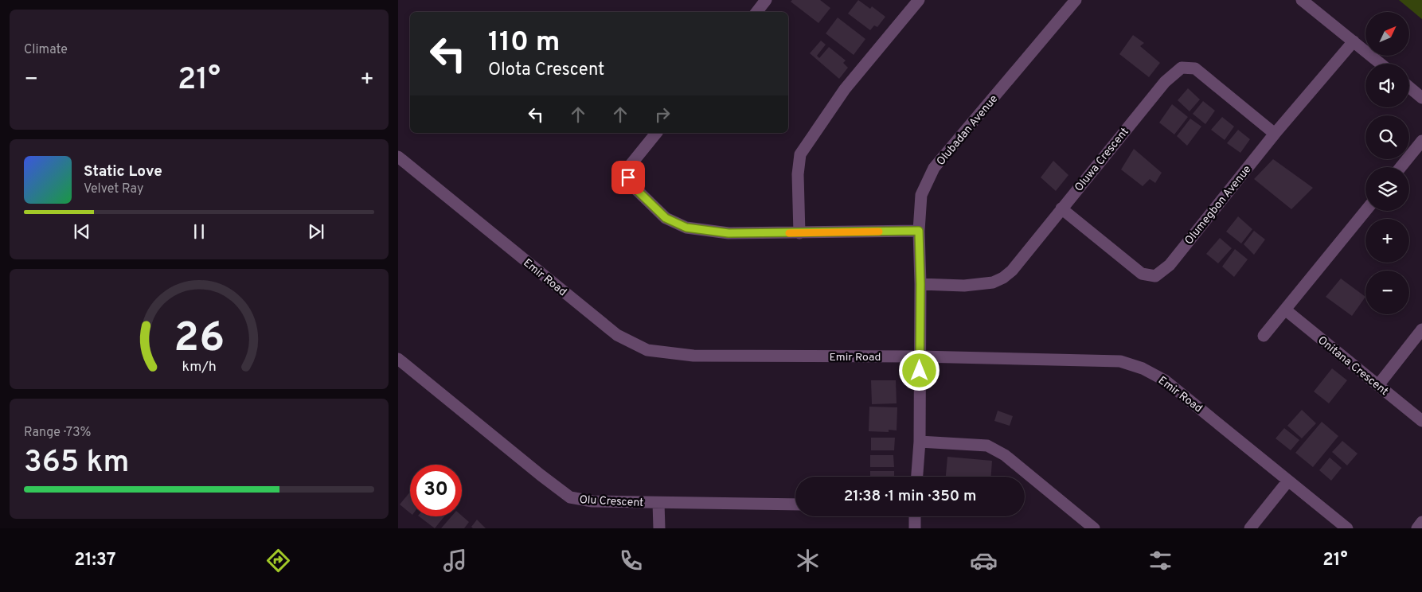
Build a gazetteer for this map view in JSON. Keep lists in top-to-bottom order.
{
  "streets": {
    "street": [
      "Olubadan Avenue",
      "Oluwa Crescent",
      "Olumegbon Avenue",
      "Emir Road",
      "Onitana Crescent",
      "Olu Crescent"
    ]
  },
  "crossings": [
    ["Olubadan Avenue", "Oluwa Crescent"],
    ["Olubadan Avenue", "Emir Road"],
    ["Oluwa Crescent", "Olumegbon Avenue"]
  ],
  "north": "top right",
  "page": {
    "tile": [
      "Climate",
      ["Range · 73%", "365 km"]
    ],
    "map_buttons": ["+", "−"],
    "turn": ["110 m", "Olota Crescent"],
    "heat": ["−", "21°", "+"],
    "song": ["Static Love", "Velvet Ray"],
    "limit": "30",
    "trip": "21:38 · 1 min · 350 m",
    "tabs": ["21:37", "21°"],
    "gauge": ["26", "km/h"]
  }
}
